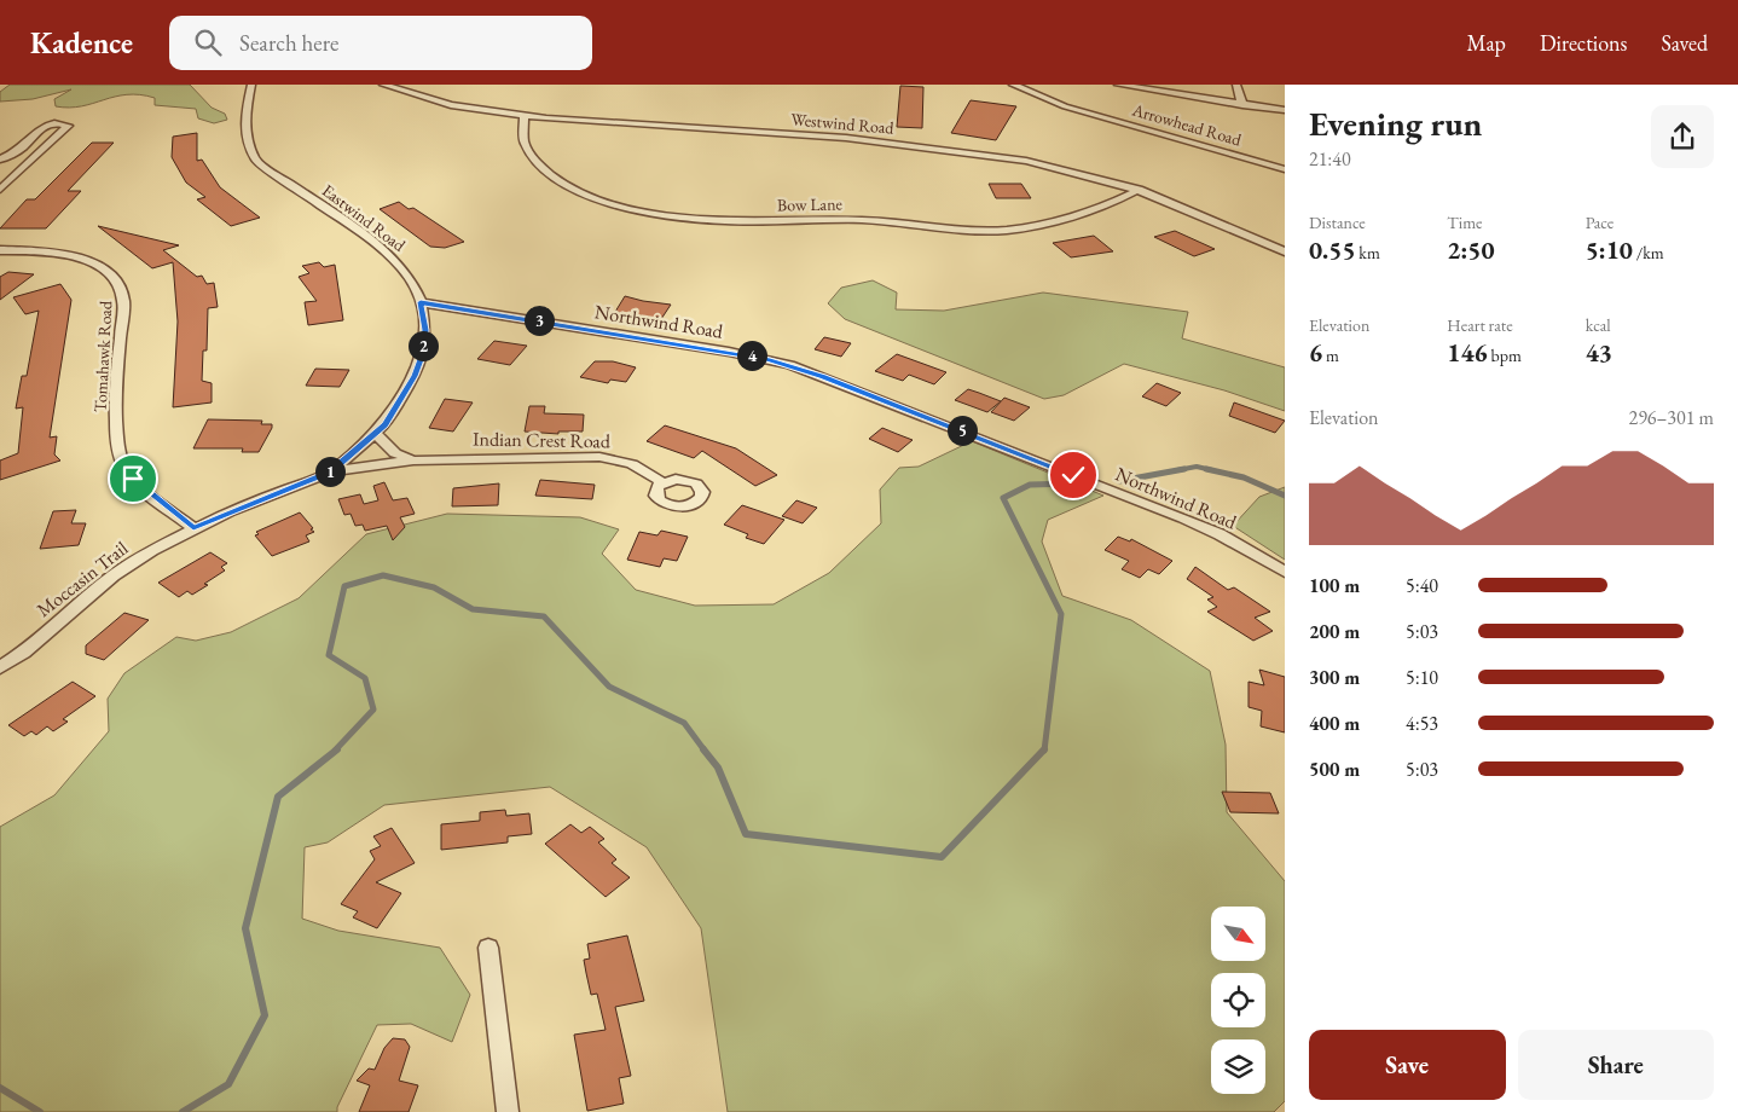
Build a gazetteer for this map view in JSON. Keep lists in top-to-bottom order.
{
  "streets": {
    "street": [
      "Westwind Road",
      "Arrowhead Road",
      "Bow Lane",
      "Eastwind Road",
      "Northwind Road",
      "Tomahawk Road",
      "Indian Crest Road",
      "Moccasin Trail"
    ]
  },
  "crossings": [
    ["Westwind Road", "Bow Lane"],
    ["Eastwind Road", "Northwind Road"],
    ["Eastwind Road", "Tomahawk Road"],
    ["Eastwind Road", "Indian Crest Road"],
    ["Eastwind Road", "Moccasin Trail"],
    ["Tomahawk Road", "Moccasin Trail"]
  ],
  "north": "bottom right",
  "page": {
    "header": "Kadence",
    "search": "Search here",
    "nav": ["Map", "Directions", "Saved"],
    "heading": ["Evening run", "21:40"],
    "stats": [
      ["Distance", "0.55 km"],
      ["Time", "2:50"],
      ["Pace", "5:10 /km"],
      ["Elevation", "6 m"],
      ["Heart rate", "146 bpm"],
      ["kcal", "43"]
    ],
    "pins": [
      "3",
      "2",
      "4",
      "5",
      "1"
    ],
    "chart": ["Elevation", "296–301 m"],
    "list": [
      {
        "name": "100 m",
        "note": "5:40"
      },
      {
        "name": "200 m",
        "note": "5:03"
      },
      {
        "name": "300 m",
        "note": "5:10"
      },
      {
        "name": "400 m",
        "note": "4:53"
      },
      {
        "name": "500 m",
        "note": "5:03"
      }
    ],
    "buttons": ["Save", "Share"]
  }
}
